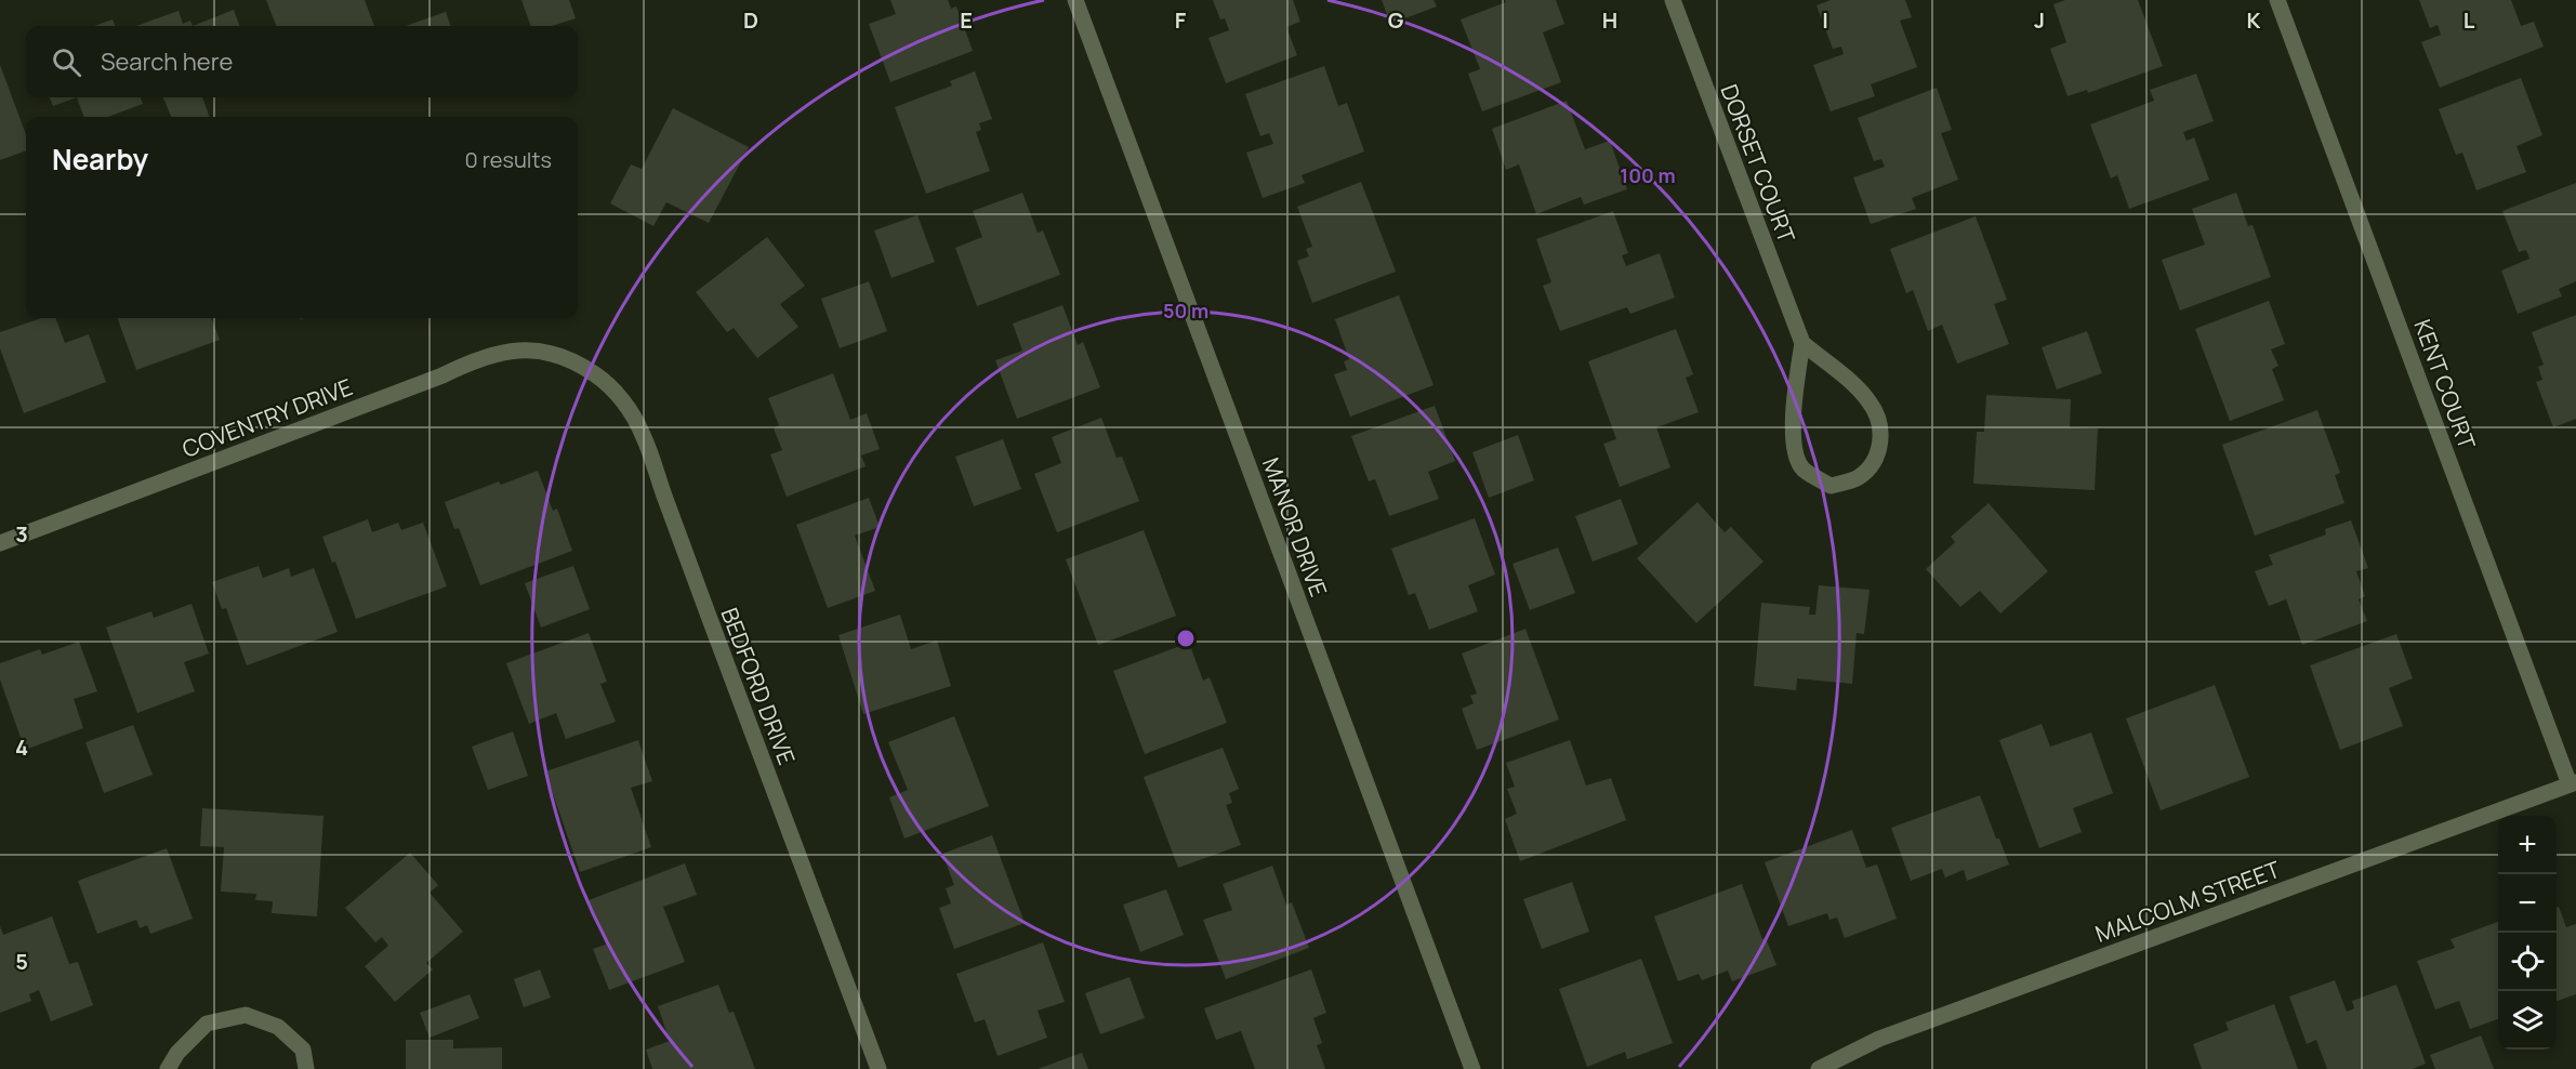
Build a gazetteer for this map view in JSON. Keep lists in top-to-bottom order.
{
  "streets": {
    "street": [
      "DORSET COURT",
      "KENT COURT",
      "COVENTRY DRIVE",
      "MANOR DRIVE",
      "BEDFORD DRIVE",
      "MALCOLM STREET"
    ]
  },
  "crossings": [
    ["KENT COURT", "MALCOLM STREET"],
    ["COVENTRY DRIVE", "BEDFORD DRIVE"]
  ],
  "page": {
    "search": "Search here",
    "heading": ["Nearby", "0 results"],
    "map_buttons": ["+", "−"]
  },
  "grid": {
    "columns": [
      "D",
      "E",
      "F",
      "G",
      "H",
      "I",
      "J",
      "K",
      "L"
    ],
    "rows": ["3", "4", "5"]
  },
  "rings": ["100 m", "50 m"]
}
